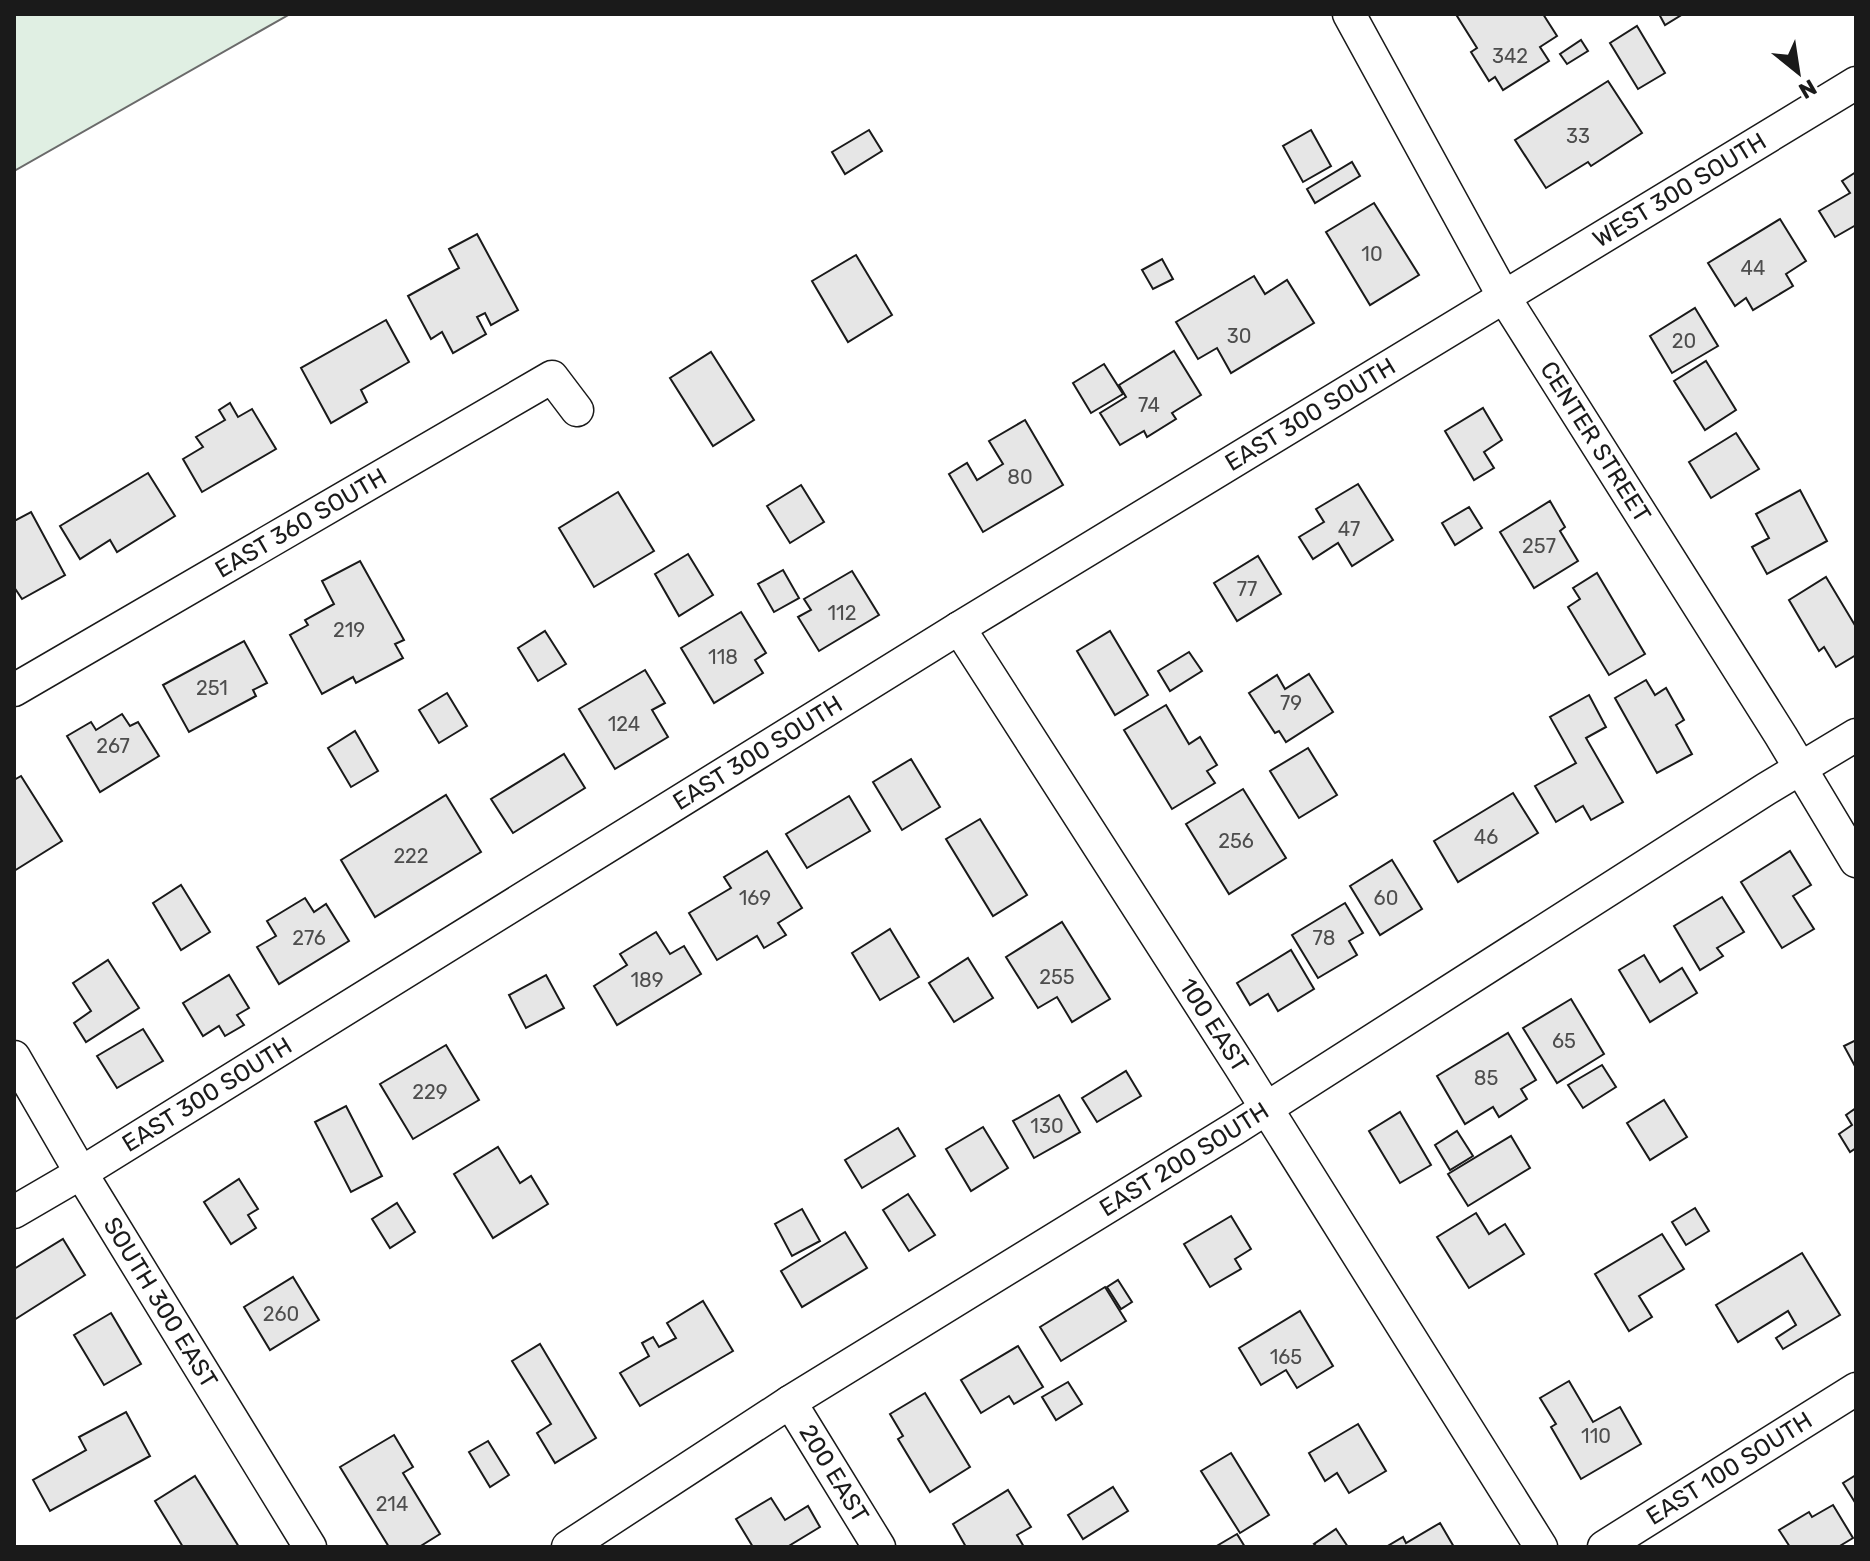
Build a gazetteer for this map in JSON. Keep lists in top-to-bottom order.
{
  "streets": {
    "street": [
      "WEST 300 SOUTH",
      "EAST 300 SOUTH",
      "CENTER STREET",
      "EAST 360 SOUTH",
      "100 EAST",
      "EAST 200 SOUTH",
      "SOUTH 300 EAST",
      "EAST 100 SOUTH",
      "200 EAST"
    ]
  },
  "crossings": [
    ["WEST 300 SOUTH", "EAST 300 SOUTH"],
    ["WEST 300 SOUTH", "CENTER STREET"],
    ["EAST 300 SOUTH", "CENTER STREET"],
    ["EAST 300 SOUTH", "100 EAST"],
    ["EAST 300 SOUTH", "SOUTH 300 EAST"],
    ["CENTER STREET", "EAST 200 SOUTH"],
    ["100 EAST", "EAST 200 SOUTH"],
    ["EAST 200 SOUTH", "200 EAST"]
  ],
  "house_numbers": [
    "342",
    "33",
    "10",
    "44",
    "30",
    "20",
    "74",
    "80",
    "47",
    "257",
    "77",
    "112",
    "219",
    "118",
    "251",
    "79",
    "124",
    "267",
    "46",
    "256",
    "222",
    "169",
    "60",
    "276",
    "78",
    "255",
    "189",
    "65",
    "85",
    "229",
    "130",
    "260",
    "165",
    "110",
    "214"
  ],
  "north": "bottom right"
}
